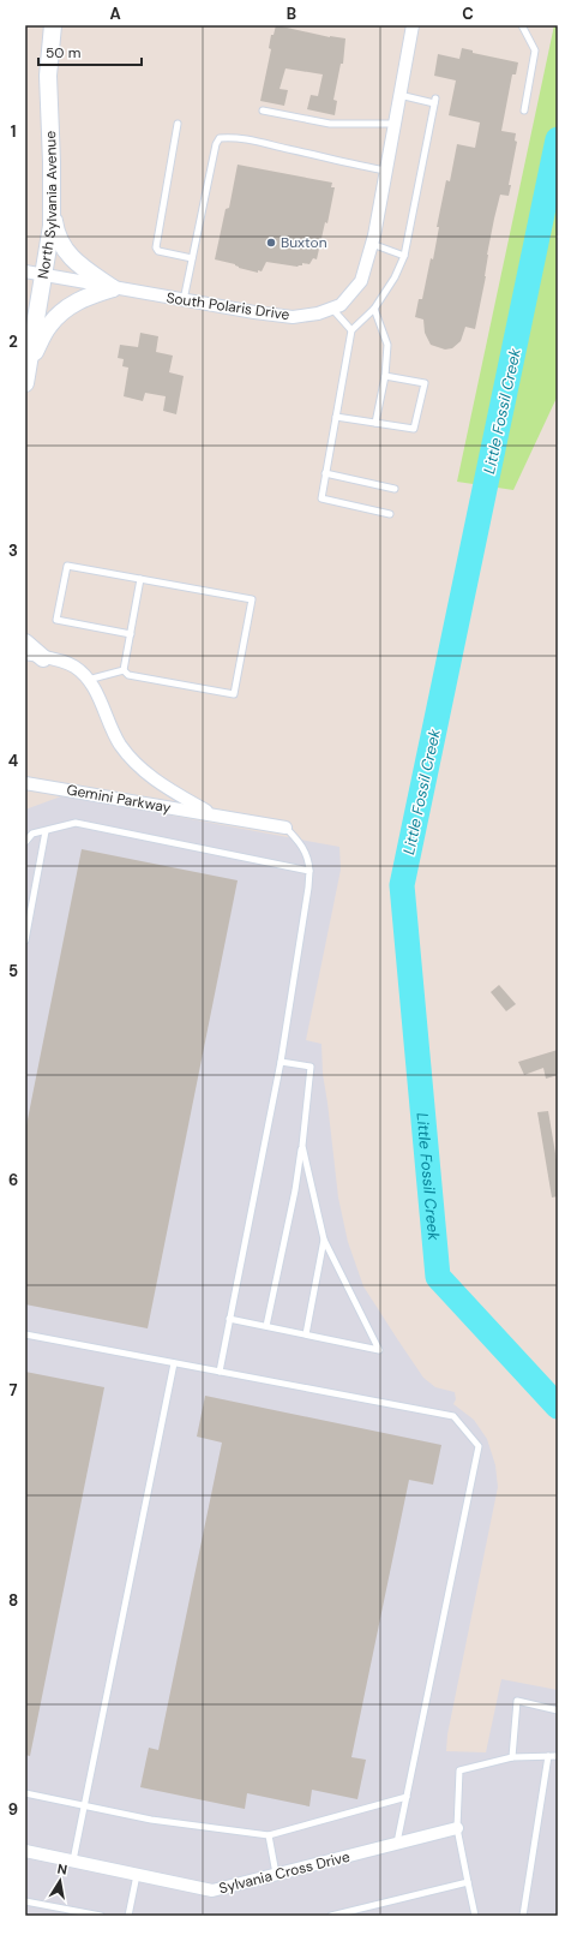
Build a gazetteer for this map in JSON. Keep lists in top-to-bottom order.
{
  "streets": {
    "main road": ["North Sylvania Avenue"],
    "street": ["South Polaris Drive", "Gemini Parkway", "Sylvania Cross Drive"]
  },
  "crossings": [
    ["North Sylvania Avenue", "South Polaris Drive"]
  ],
  "water": ["Little Fossil Creek"],
  "places": ["Buxton"],
  "scale_bar": "50 m",
  "north": "top",
  "grid": {
    "columns": ["A", "B", "C"],
    "rows": [
      "1",
      "2",
      "3",
      "4",
      "5",
      "6",
      "7",
      "8",
      "9"
    ]
  }
}
